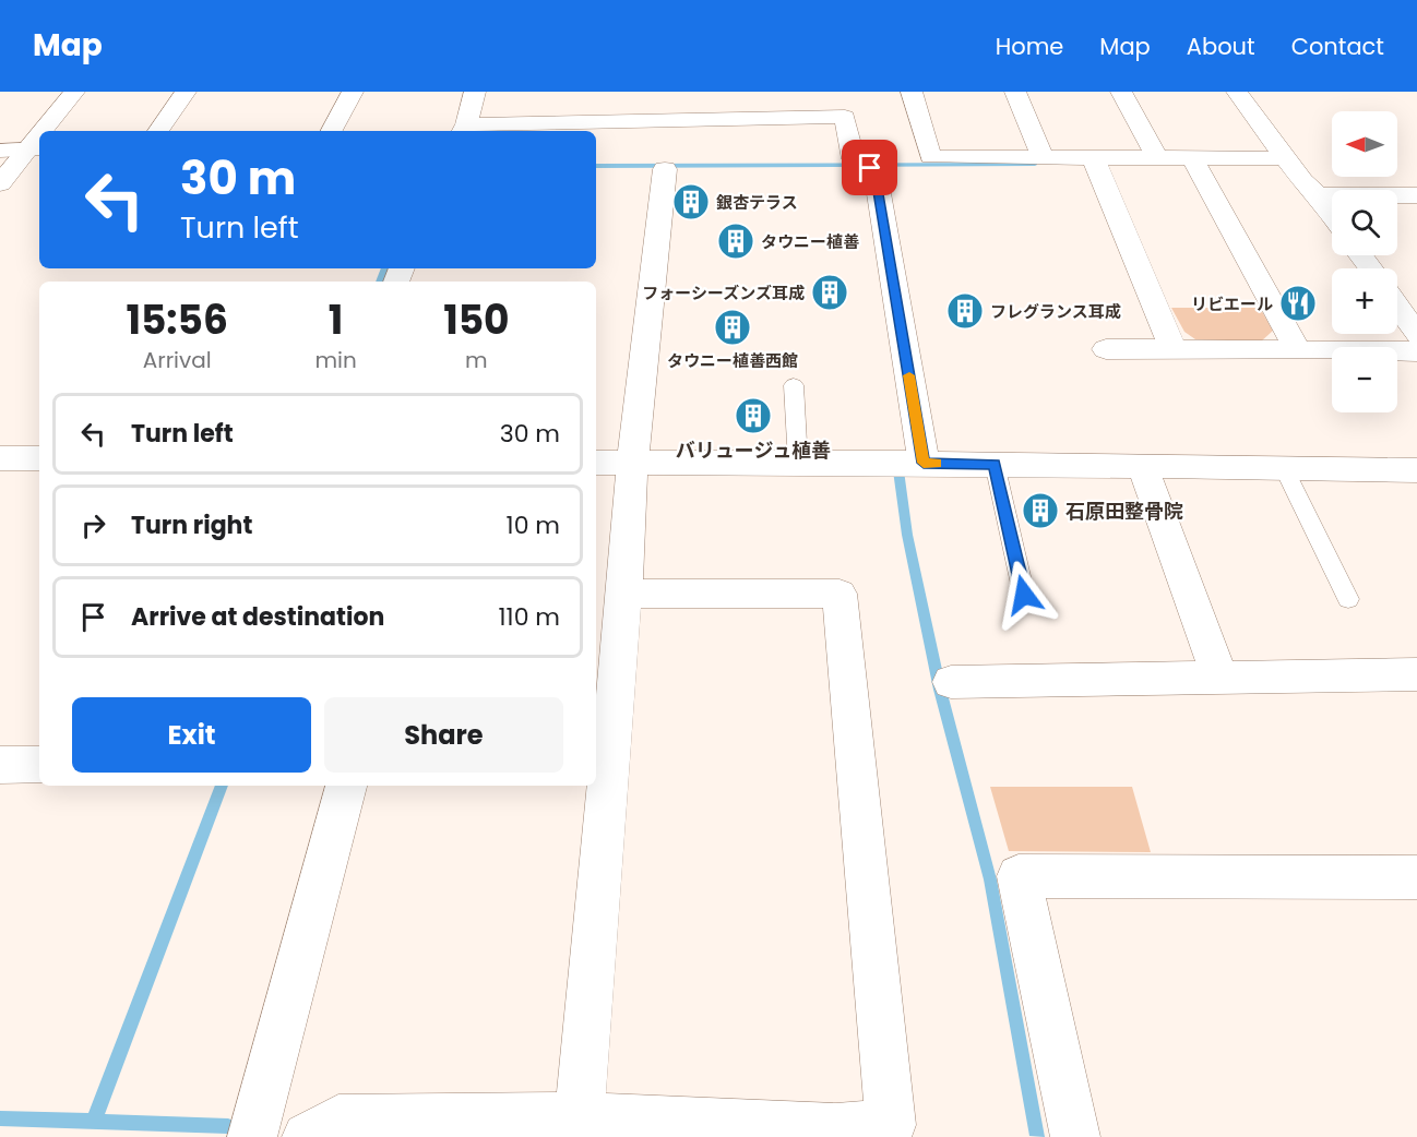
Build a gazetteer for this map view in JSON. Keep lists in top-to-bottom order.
{
  "places": {
    "building": [
      "銀杏テラス",
      "タウニー植善",
      "フォーシーズンズ耳成",
      "フレグランス耳成",
      "タウニー植善西館",
      "バリュージュ植善",
      "石原田整骨院"
    ],
    "restaurant": ["リビエール"]
  },
  "north": "left",
  "page": {
    "header": "Map",
    "nav": [
      "Home",
      "Map",
      "About",
      "Contact"
    ],
    "map_buttons": ["+", "−"],
    "turn": ["30 m", "Turn left"],
    "eta": [
      "15:56",
      "Arrival",
      "1",
      "min",
      "150",
      "m"
    ],
    "list": [
      {
        "name": "Turn left",
        "value": "30 m"
      },
      {
        "name": "Turn right",
        "value": "10 m"
      },
      {
        "name": "Arrive at destination",
        "value": "110 m"
      }
    ],
    "buttons": ["Exit", "Share"]
  }
}
